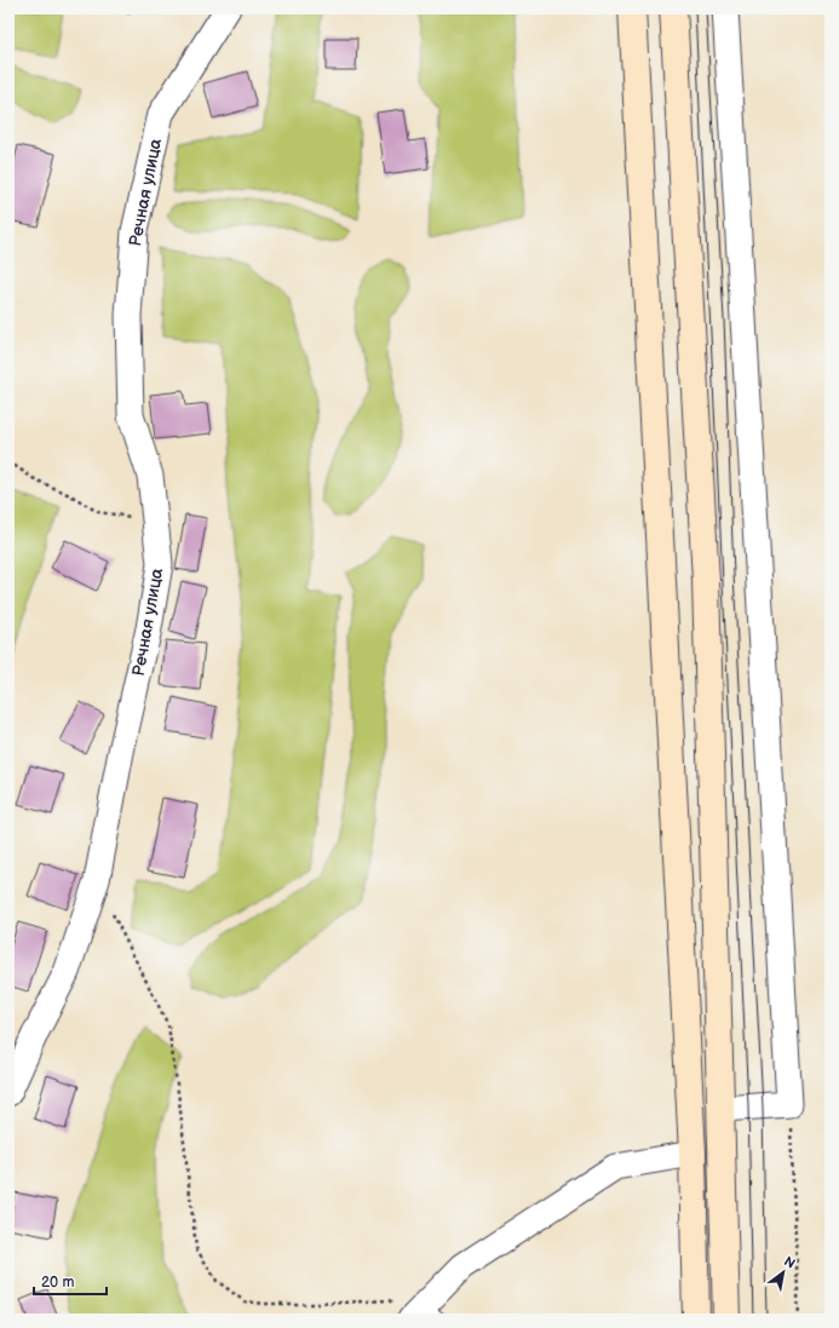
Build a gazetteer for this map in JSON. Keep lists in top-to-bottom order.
{
  "streets": {
    "street": ["Речная улица"]
  },
  "scale_bar": "20 m",
  "north": "top right"
}
